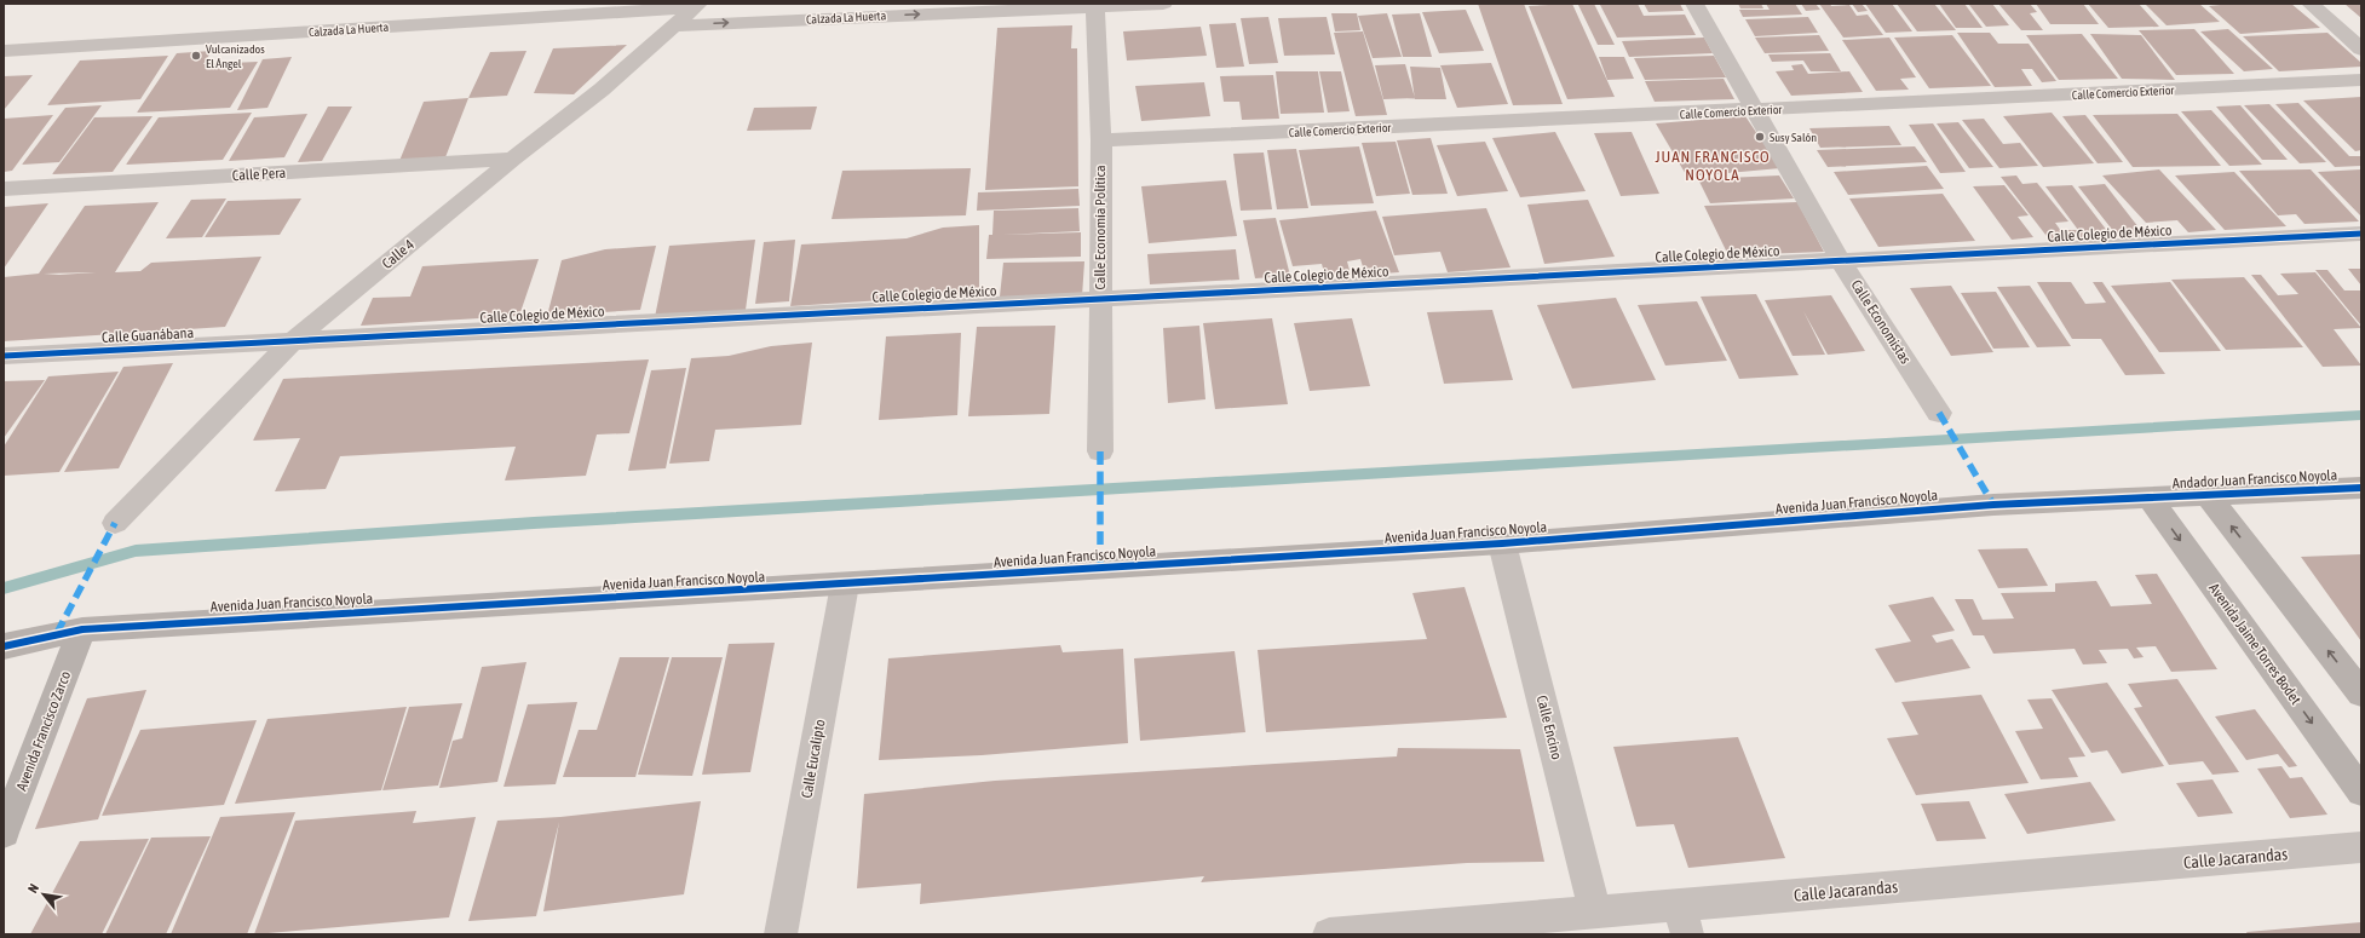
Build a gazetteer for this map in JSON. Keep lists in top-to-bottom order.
{
  "streets": {
    "street": [
      "Calzada La Huerta",
      "Calle Comercio Exterior",
      "Calle Pera",
      "Calle Economía Política",
      "Calle Colegio de México",
      "Calle 4",
      "Calle Economistas",
      "Calle Guanábana",
      "Andador Juan Francisco Noyola",
      "Avenida Juan Francisco Noyola",
      "Avenida Jaime Torres Bodet",
      "Calle Encino",
      "Avenida Francisco Zarco",
      "Calle Eucalipto",
      "Calle Jacarandas"
    ]
  },
  "crossings": [
    ["Calzada La Huerta", "Calle Economía Política"],
    ["Calzada La Huerta", "Calle 4"],
    ["Calle Comercio Exterior", "Calle Economía Política"],
    ["Calle Comercio Exterior", "Calle Economistas"],
    ["Calle Pera", "Calle 4"],
    ["Calle Economía Política", "Calle Colegio de México"],
    ["Calle Colegio de México", "Calle 4"],
    ["Calle Colegio de México", "Calle Economistas"],
    ["Calle Colegio de México", "Calle Guanábana"],
    ["Calle 4", "Calle Guanábana"],
    ["Andador Juan Francisco Noyola", "Avenida Juan Francisco Noyola"],
    ["Andador Juan Francisco Noyola", "Avenida Jaime Torres Bodet"],
    ["Avenida Juan Francisco Noyola", "Avenida Jaime Torres Bodet"],
    ["Avenida Juan Francisco Noyola", "Calle Encino"],
    ["Avenida Juan Francisco Noyola", "Avenida Francisco Zarco"],
    ["Avenida Juan Francisco Noyola", "Calle Eucalipto"],
    ["Calle Encino", "Calle Jacarandas"]
  ],
  "one_way": ["Calzada La Huerta"],
  "districts": ["JUAN FRANCISCO NOYOLA"],
  "places": ["Vulcanizados El Ángel", "Susy Salón"],
  "north": "top left"
}
